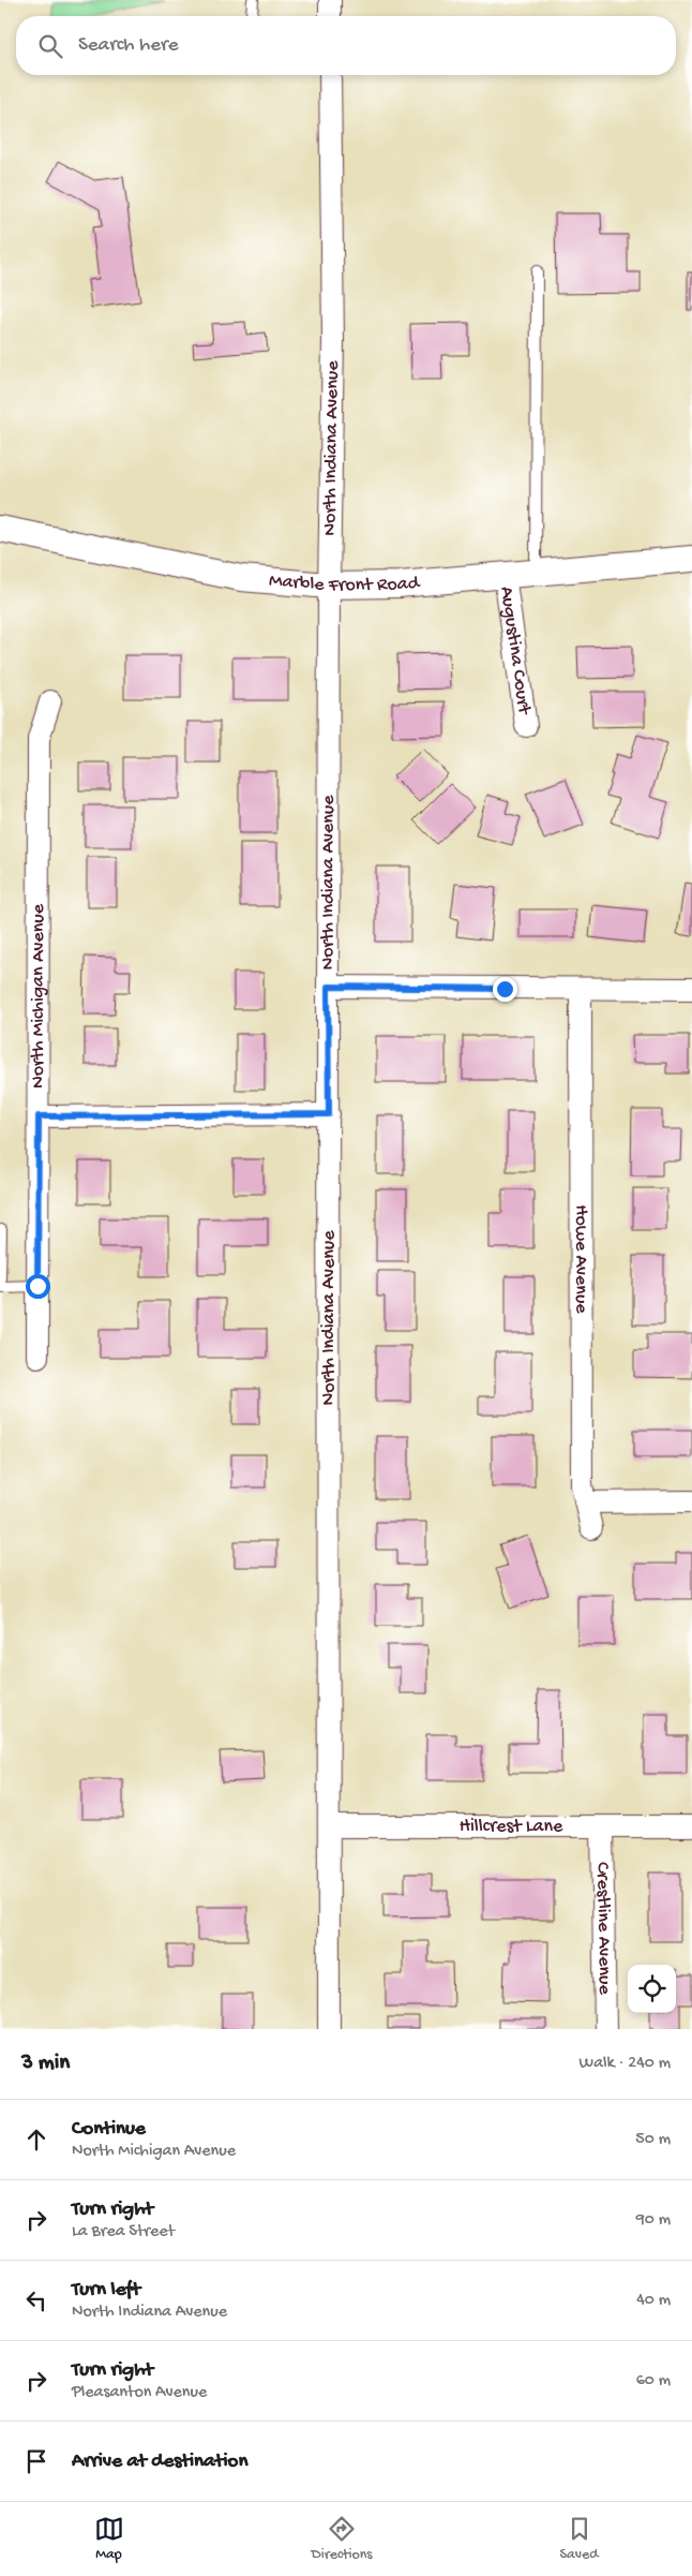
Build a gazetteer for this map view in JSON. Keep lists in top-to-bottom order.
{
  "streets": {
    "street": [
      "North Indiana Avenue",
      "Marble Front Road",
      "Augustina Court",
      "North Michigan Avenue",
      "Howe Avenue",
      "Hillcrest Lane",
      "Crestline Avenue"
    ]
  },
  "crossings": [
    ["North Indiana Avenue", "Marble Front Road"],
    ["North Indiana Avenue", "Hillcrest Lane"],
    ["Marble Front Road", "Augustina Court"],
    ["Hillcrest Lane", "Crestline Avenue"]
  ],
  "page": {
    "search": "Search here",
    "heading": ["3 min", "Walk · 240 m"],
    "list": [
      ["Continue", "North Michigan Avenue", "50 m"],
      ["Turn right", "La Brea Street", "90 m"],
      ["Turn left", "North Indiana Avenue", "40 m"],
      ["Turn right", "Pleasanton Avenue", "60 m"],
      "Arrive at destination"
    ],
    "nav": ["Map", "Directions", "Saved"]
  }
}
